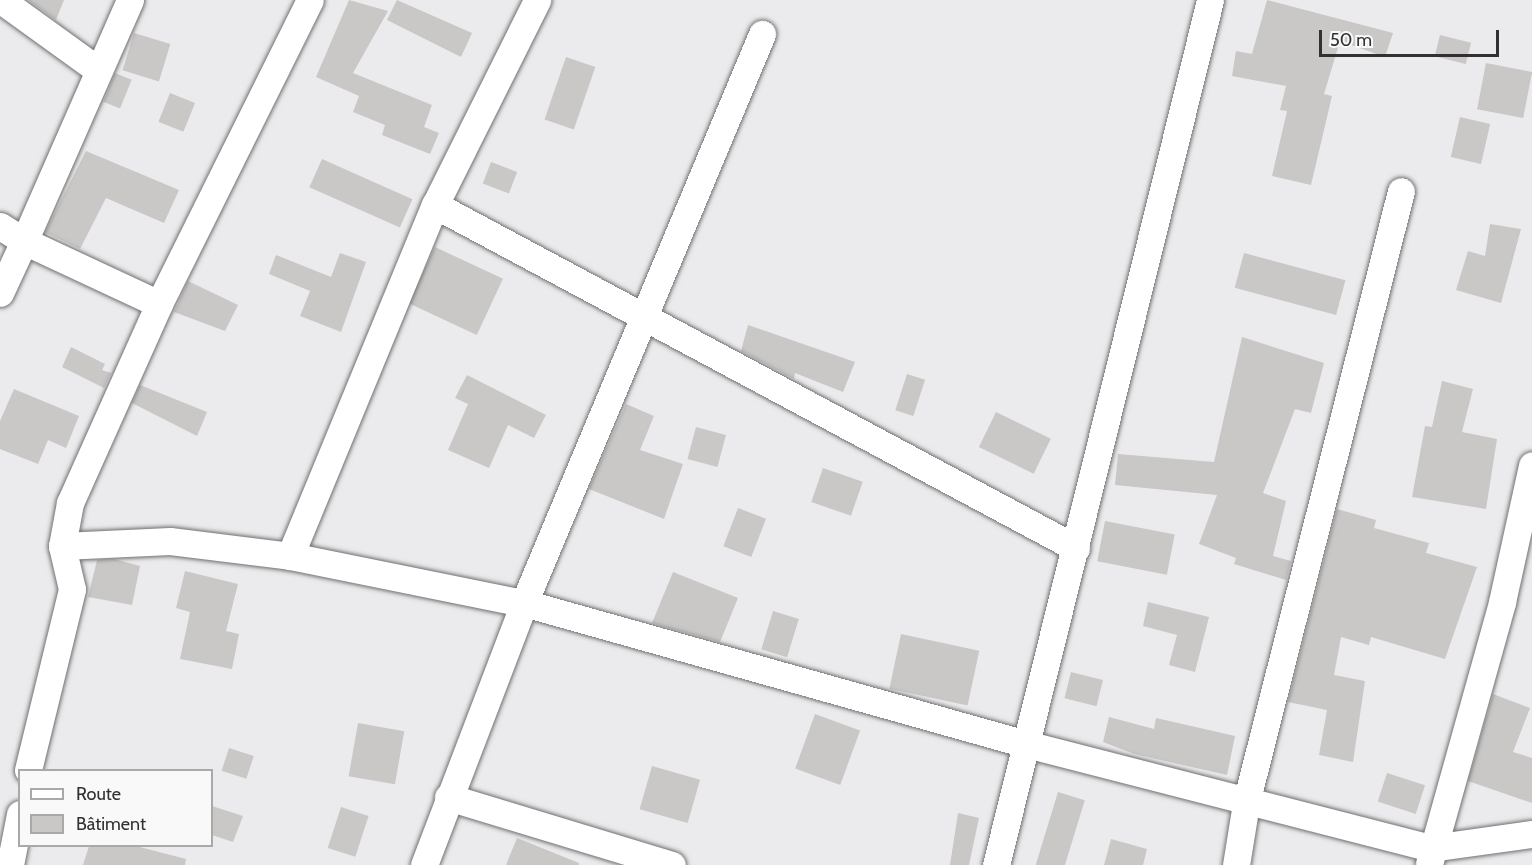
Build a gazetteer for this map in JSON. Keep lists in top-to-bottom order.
{
  "legend": ["Route", "Bâtiment"],
  "scale_bar": "50 m"
}
